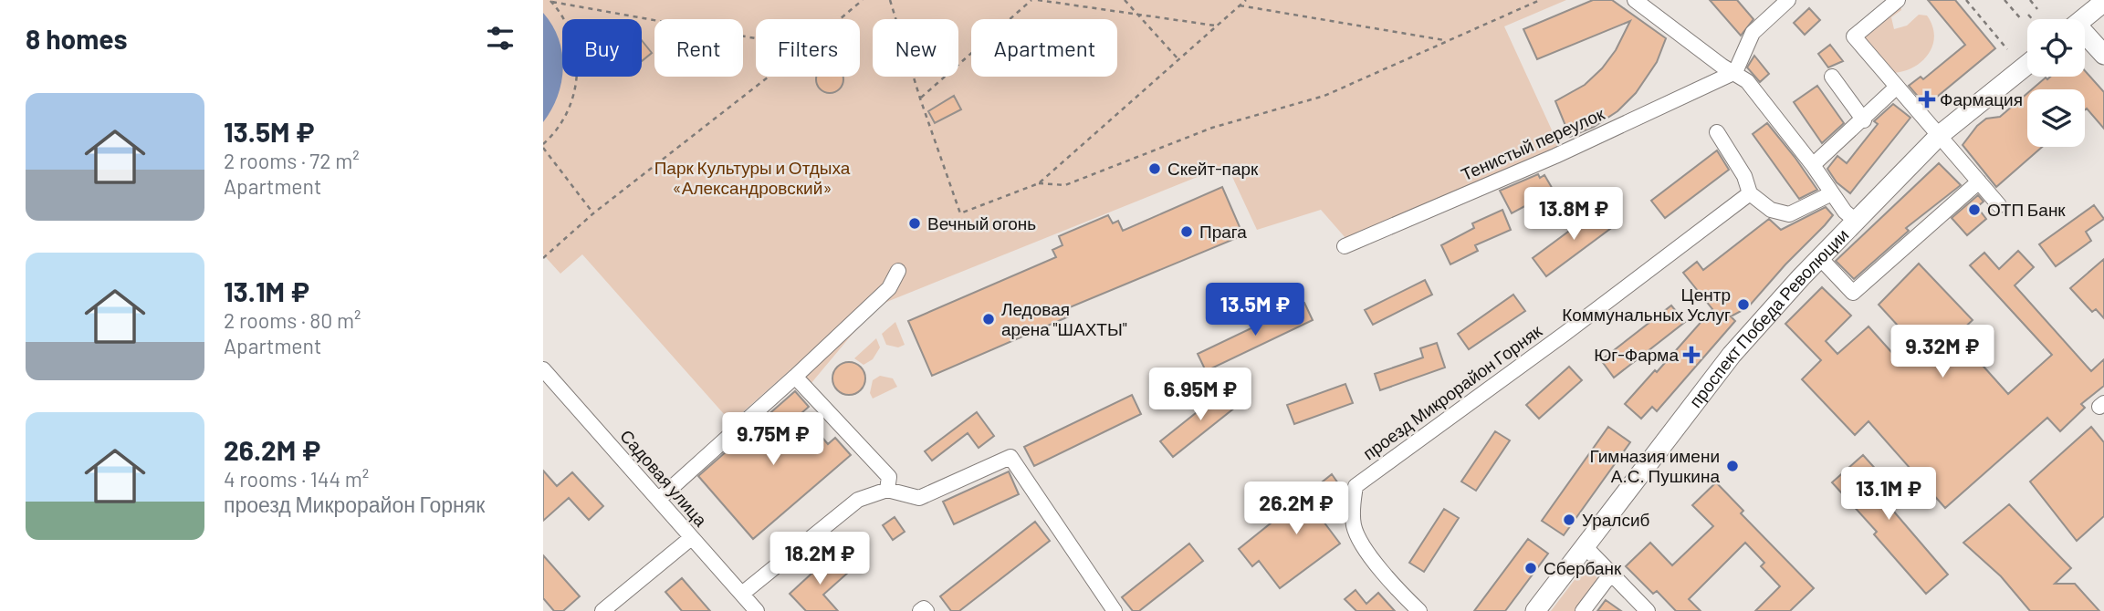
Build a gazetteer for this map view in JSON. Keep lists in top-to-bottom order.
{
  "streets": {
    "main road": ["проспект Победа Революции"],
    "street": ["Тенистый переулок", "проезд Микрорайон Горняк", "Садовая улица"]
  },
  "parks": ["Парк Культуры и Отдыха «Александровский»"],
  "places": {
    "health": ["Фармация", "Юг-Фарма"],
    "other": [
      "Скейт-парк",
      "ОТП Банк",
      "Вечный огонь",
      "Прага",
      "Центр Коммунальных Услуг",
      "Ледовая арена \"ШАХТЫ\"",
      "Гимназия имени А.С. Пушкина",
      "Уралсиб",
      "Сбербанк"
    ]
  },
  "page": {
    "heading": "8 homes",
    "chip": [
      "Buy",
      "Rent",
      "Filters",
      "New",
      "Apartment"
    ],
    "list": [
      {
        "name": "13.5M ₽",
        "note": "2 rooms · 72 m² · Apartment"
      },
      {
        "name": "13.1M ₽",
        "note": "2 rooms · 80 m² · Apartment"
      },
      {
        "name": "26.2M ₽",
        "note": "4 rooms · 144 m² · проезд Микрорайон Горняк"
      }
    ],
    "price": [
      "13.8M ₽",
      "13.5M ₽",
      "9.32M ₽",
      "6.95M ₽",
      "9.75M ₽",
      "13.1M ₽",
      "26.2M ₽",
      "18.2M ₽"
    ]
  }
}
